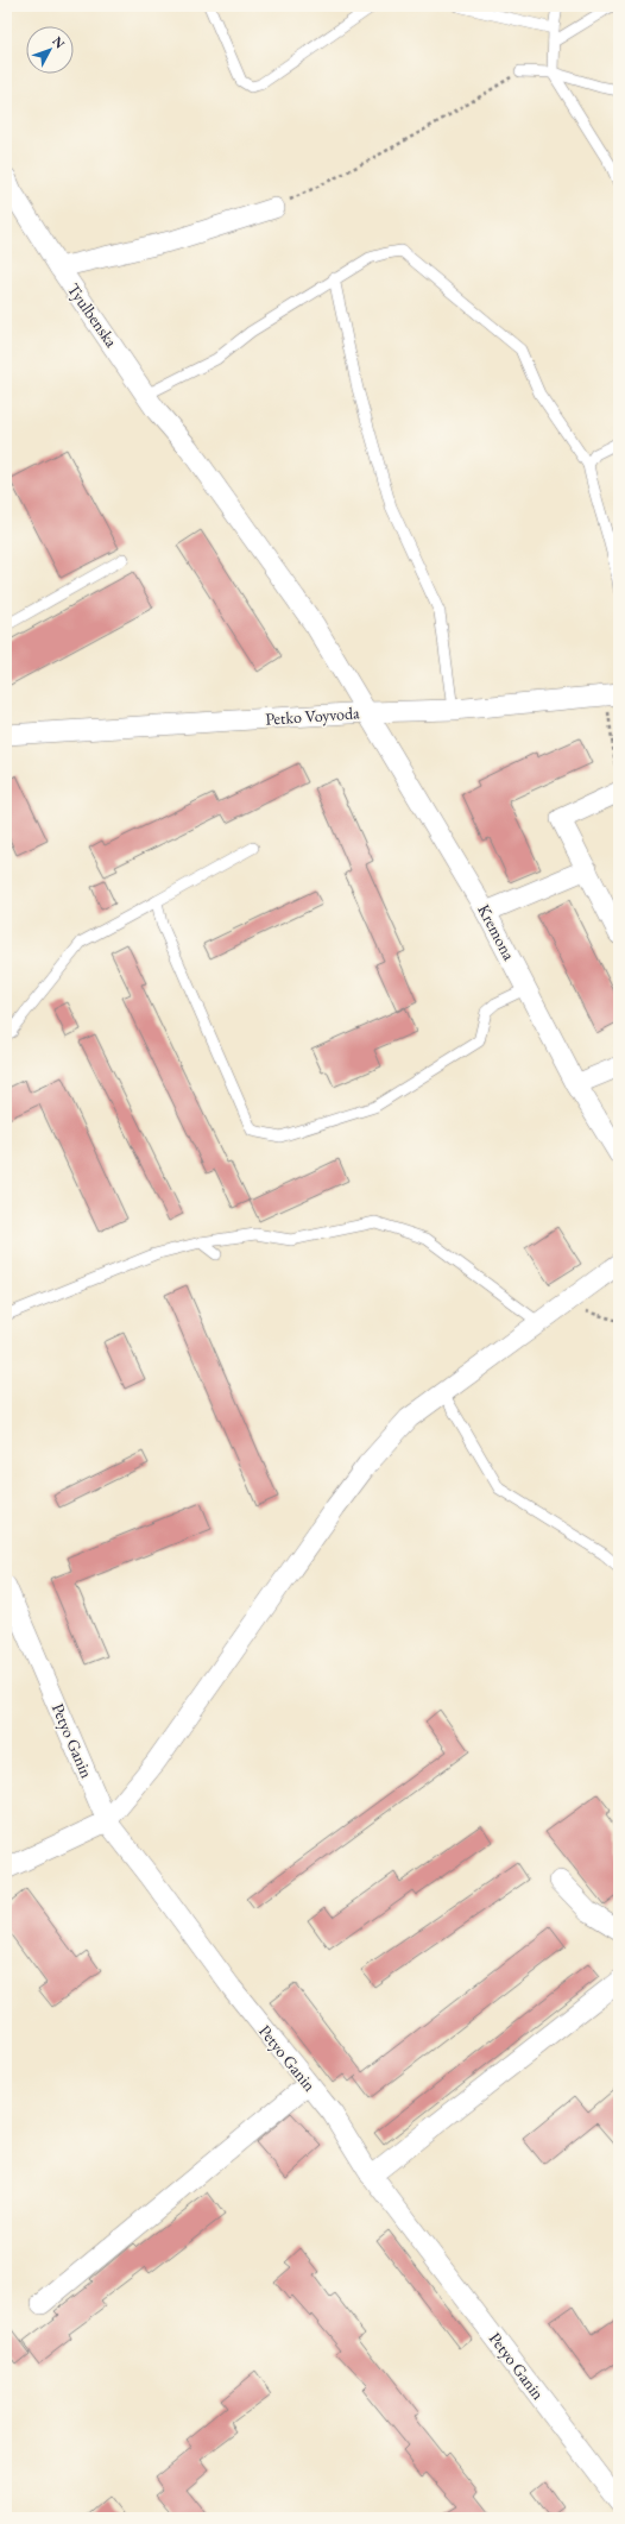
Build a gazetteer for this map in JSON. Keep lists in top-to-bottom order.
{
  "streets": {
    "street": [
      "Tyulbenska",
      "Petko Voyvoda",
      "Kremona",
      "Petyo Ganin"
    ]
  },
  "crossings": [
    ["Tyulbenska", "Kremona"],
    ["Petko Voyvoda", "Kremona"]
  ],
  "north": "top right"
}
